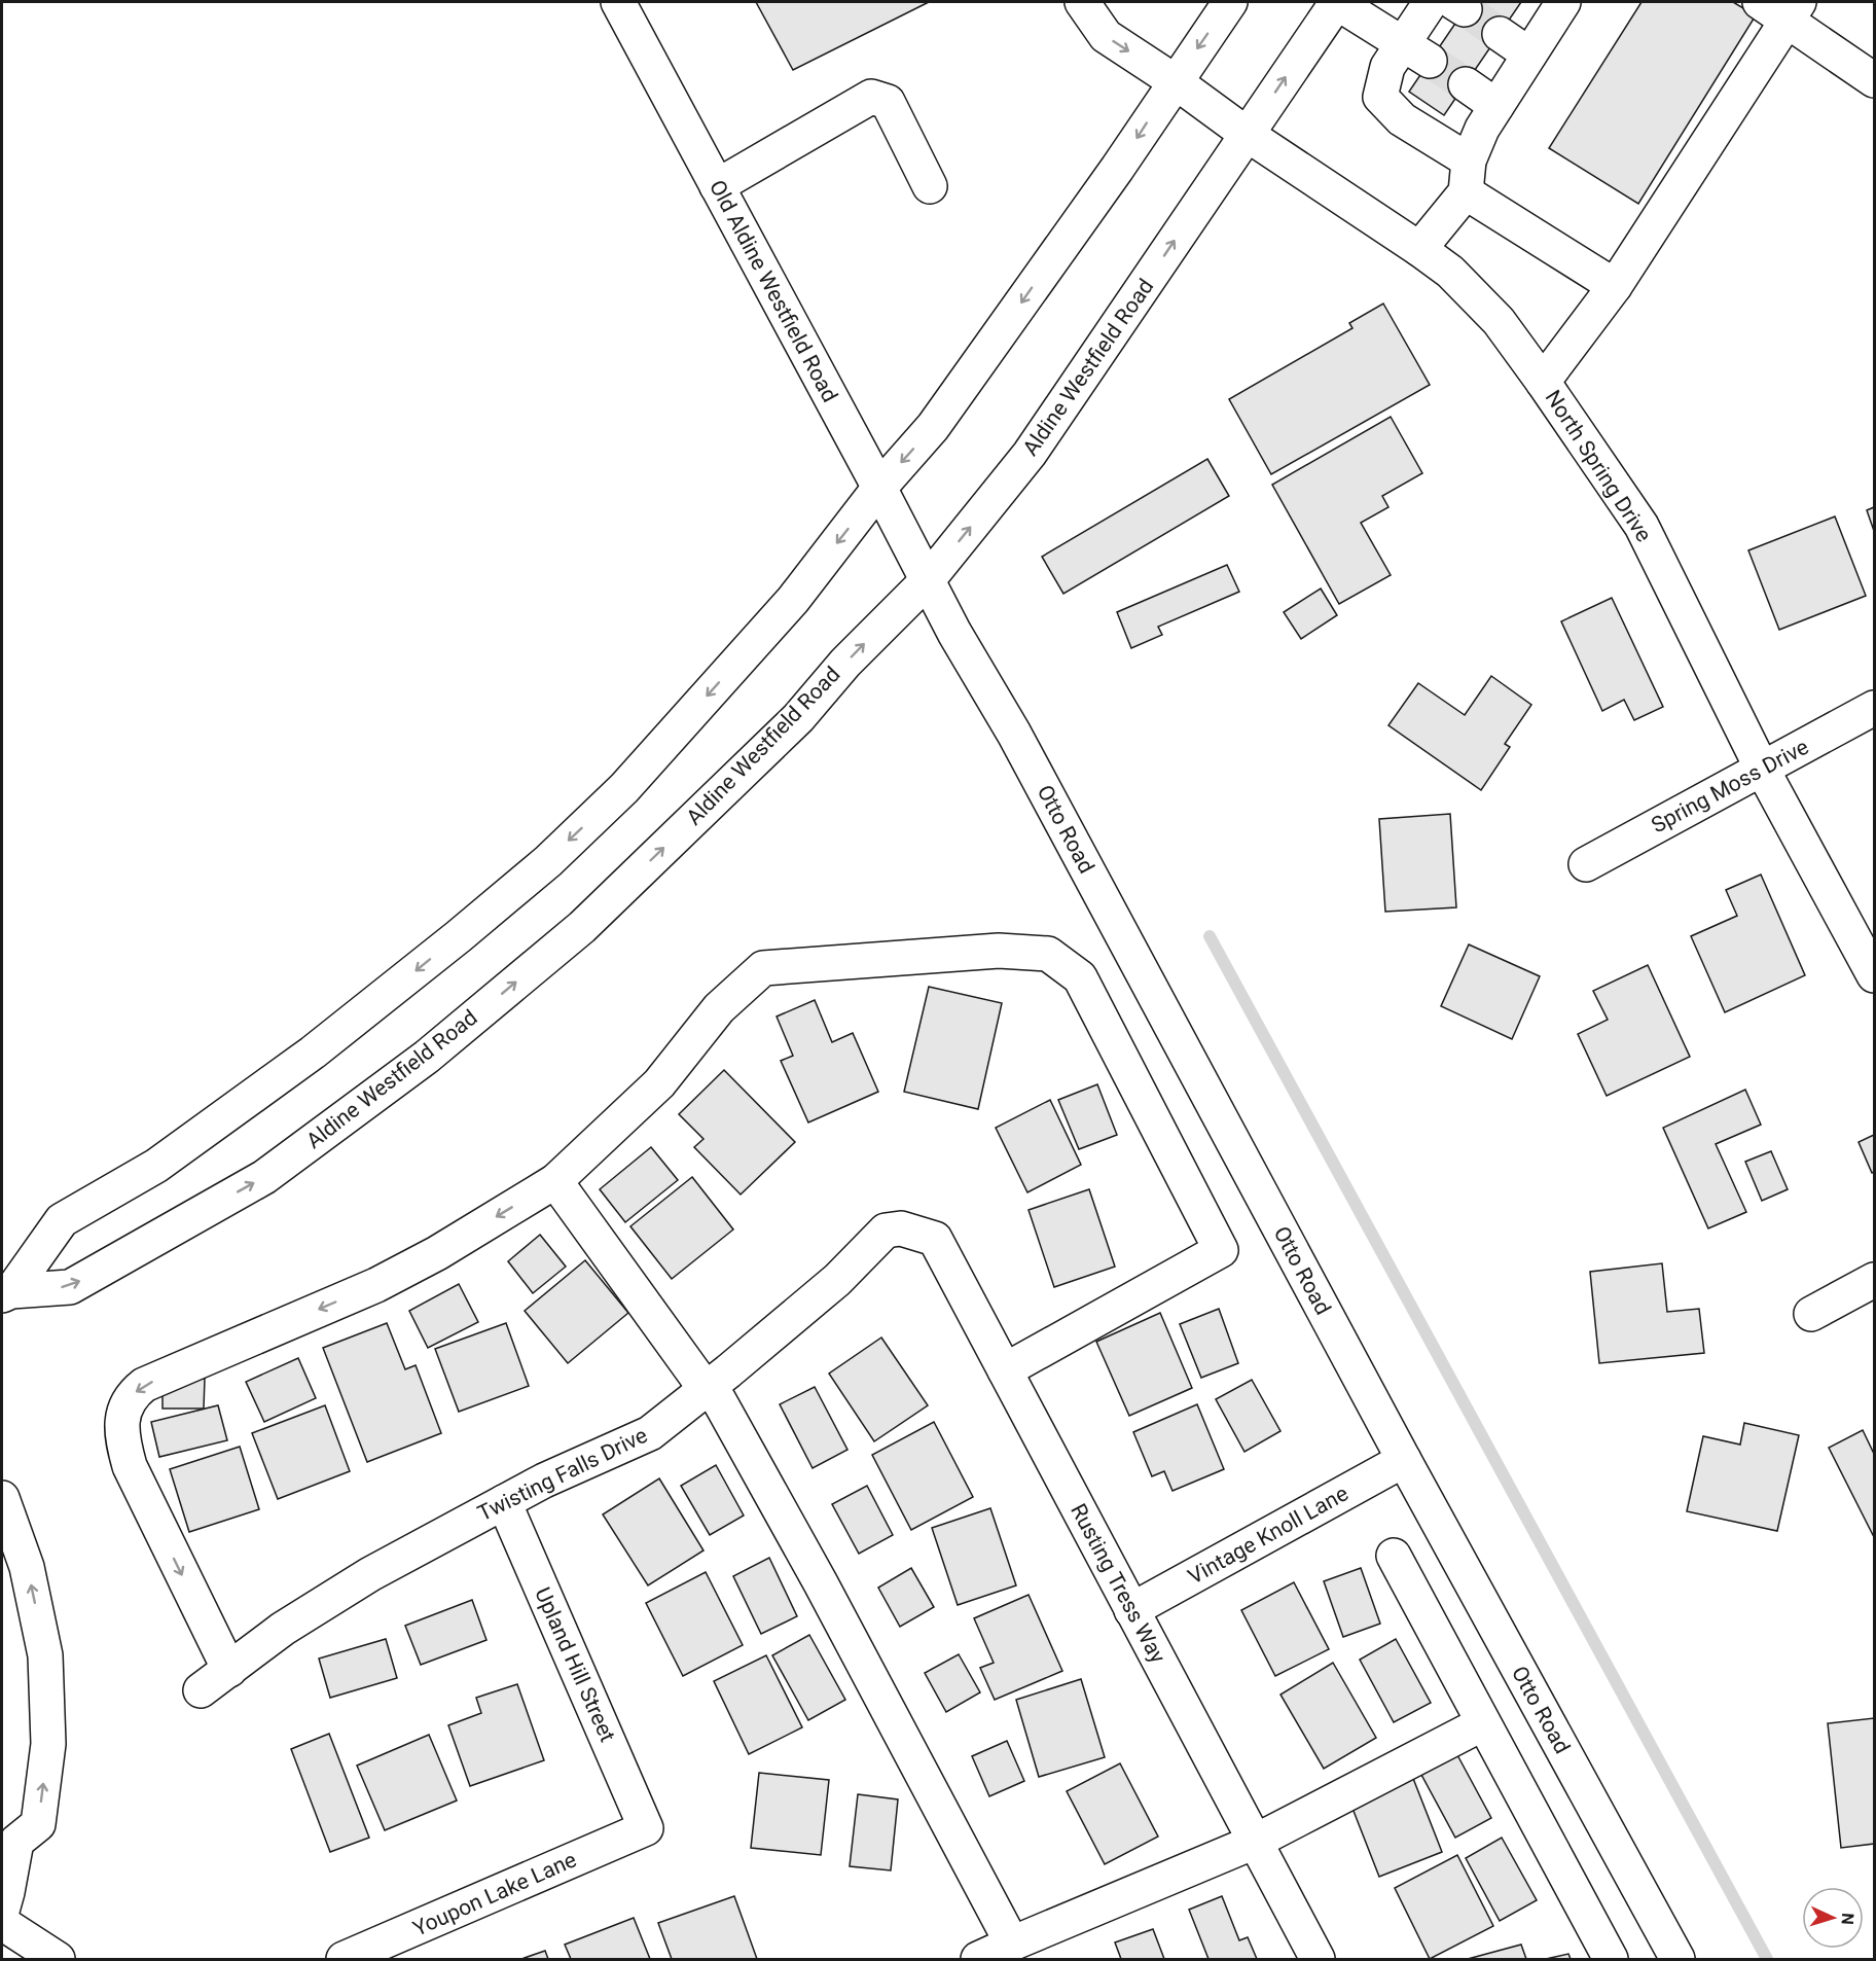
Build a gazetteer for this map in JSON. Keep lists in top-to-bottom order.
{
  "streets": {
    "street": [
      "Old Aldine Westfield Road",
      "Aldine Westfield Road",
      "North Spring Drive",
      "Spring Moss Drive",
      "Otto Road",
      "Twisting Falls Drive",
      "Vintage Knoll Lane",
      "Rusting Tress Way",
      "Upland Hill Street",
      "Youpon Lake Lane"
    ]
  },
  "crossings": [
    ["Old Aldine Westfield Road", "Aldine Westfield Road"],
    ["Old Aldine Westfield Road", "Otto Road"],
    ["Aldine Westfield Road", "North Spring Drive"],
    ["Aldine Westfield Road", "Otto Road"],
    ["North Spring Drive", "Spring Moss Drive"],
    ["Otto Road", "Vintage Knoll Lane"],
    ["Twisting Falls Drive", "Rusting Tress Way"],
    ["Twisting Falls Drive", "Upland Hill Street"],
    ["Vintage Knoll Lane", "Rusting Tress Way"],
    ["Upland Hill Street", "Youpon Lake Lane"]
  ],
  "north": "right"
}
